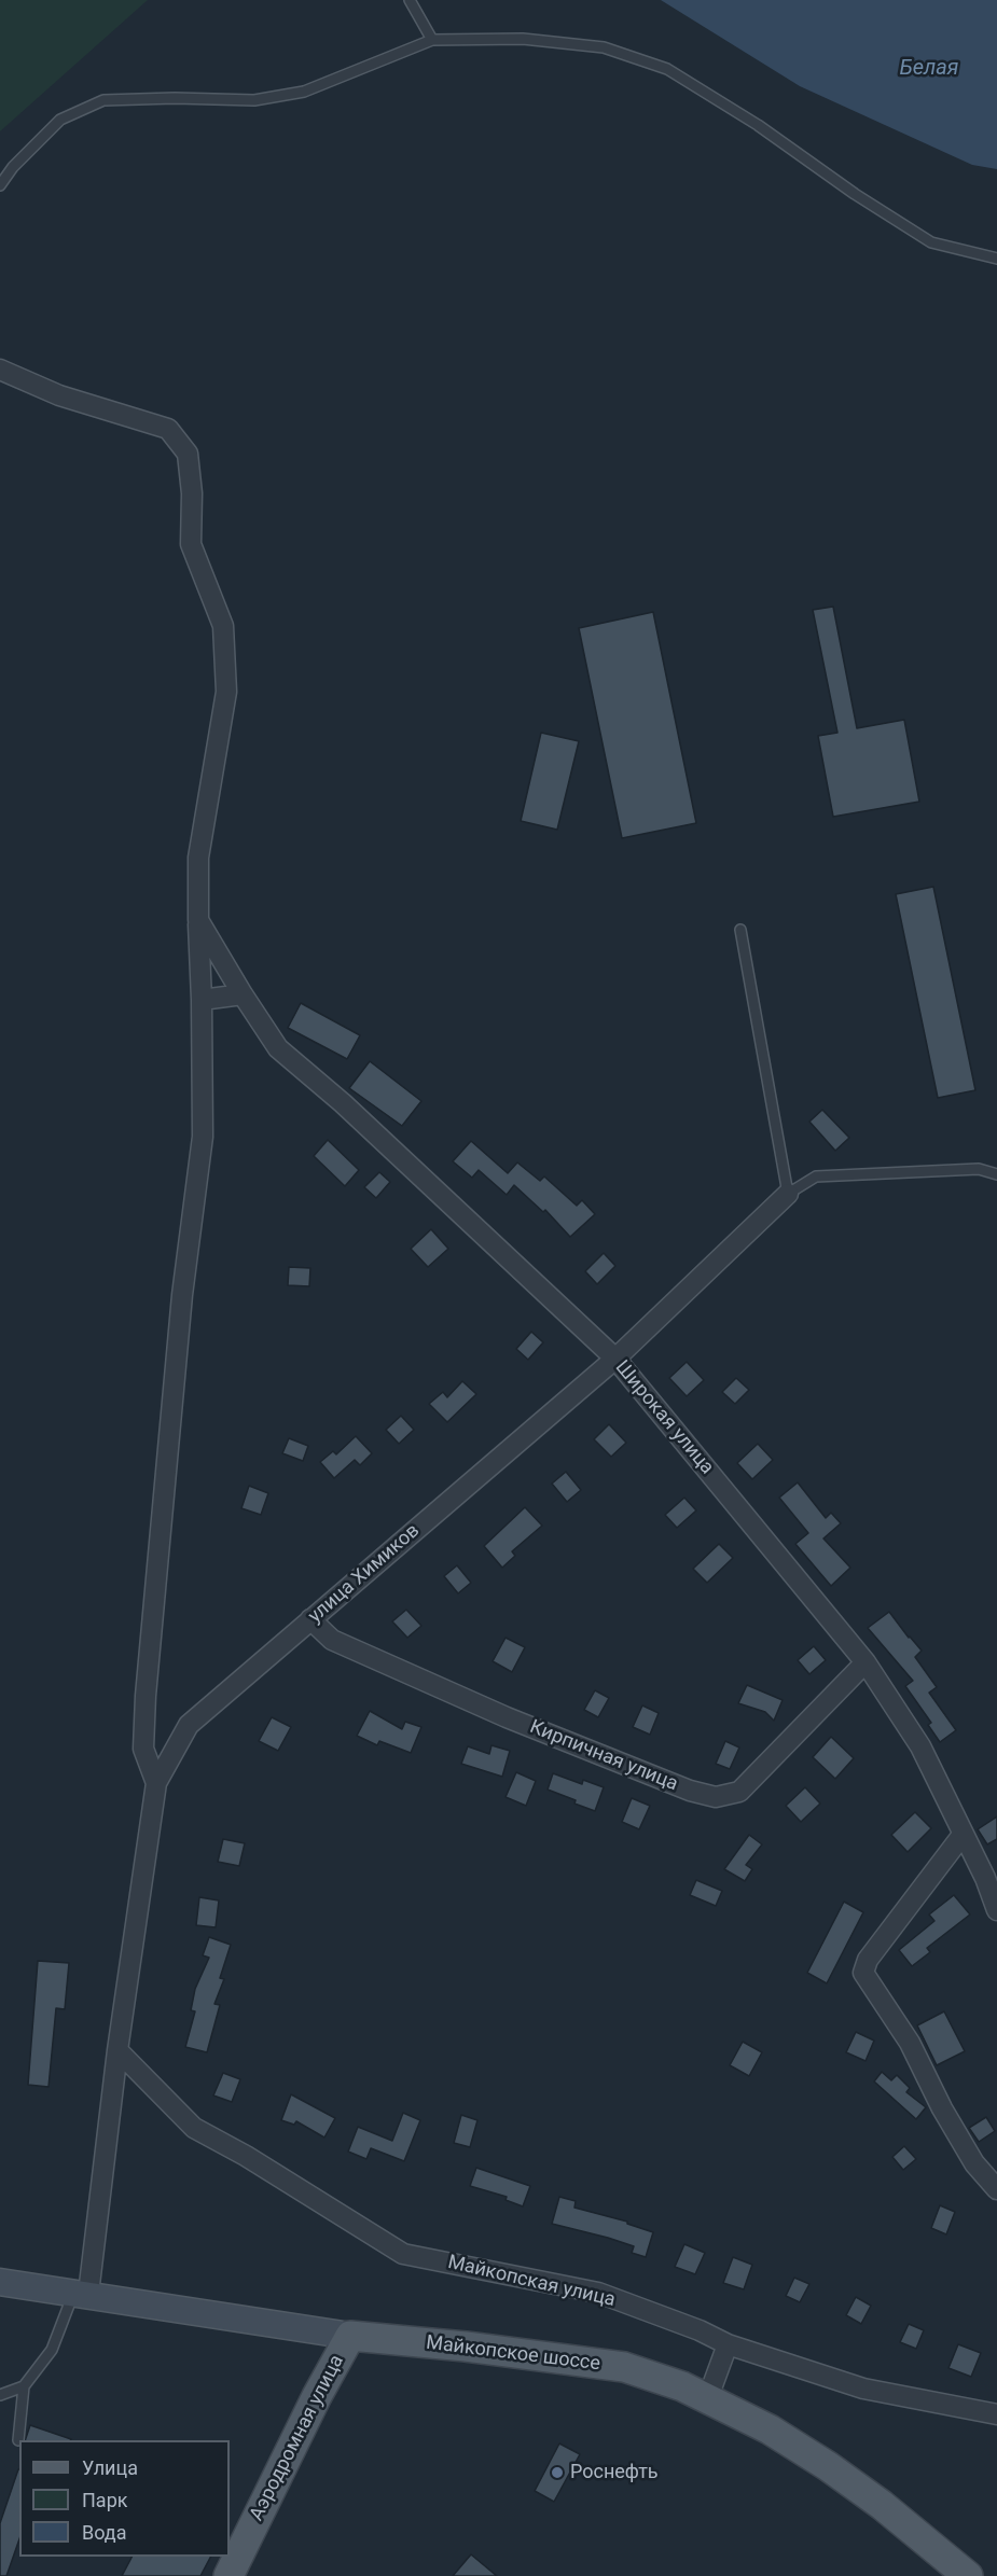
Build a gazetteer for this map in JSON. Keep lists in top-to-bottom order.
{
  "streets": {
    "main road": ["Майкопское шоссе", "Аэродромная улица"],
    "street": [
      "Широкая улица",
      "улица Химиков",
      "Кирпичная улица",
      "Майкопская улица"
    ]
  },
  "crossings": [
    ["Широкая улица", "улица Химиков"],
    ["Широкая улица", "Кирпичная улица"],
    ["улица Химиков", "Кирпичная улица"],
    ["улица Химиков", "Майкопская улица"],
    ["улица Химиков", "Майкопское шоссе"],
    ["Майкопское шоссе", "Аэродромная улица"]
  ],
  "water": ["Белая"],
  "places": ["Роснефть"],
  "legend": ["Улица", "Парк", "Вода"]
}
